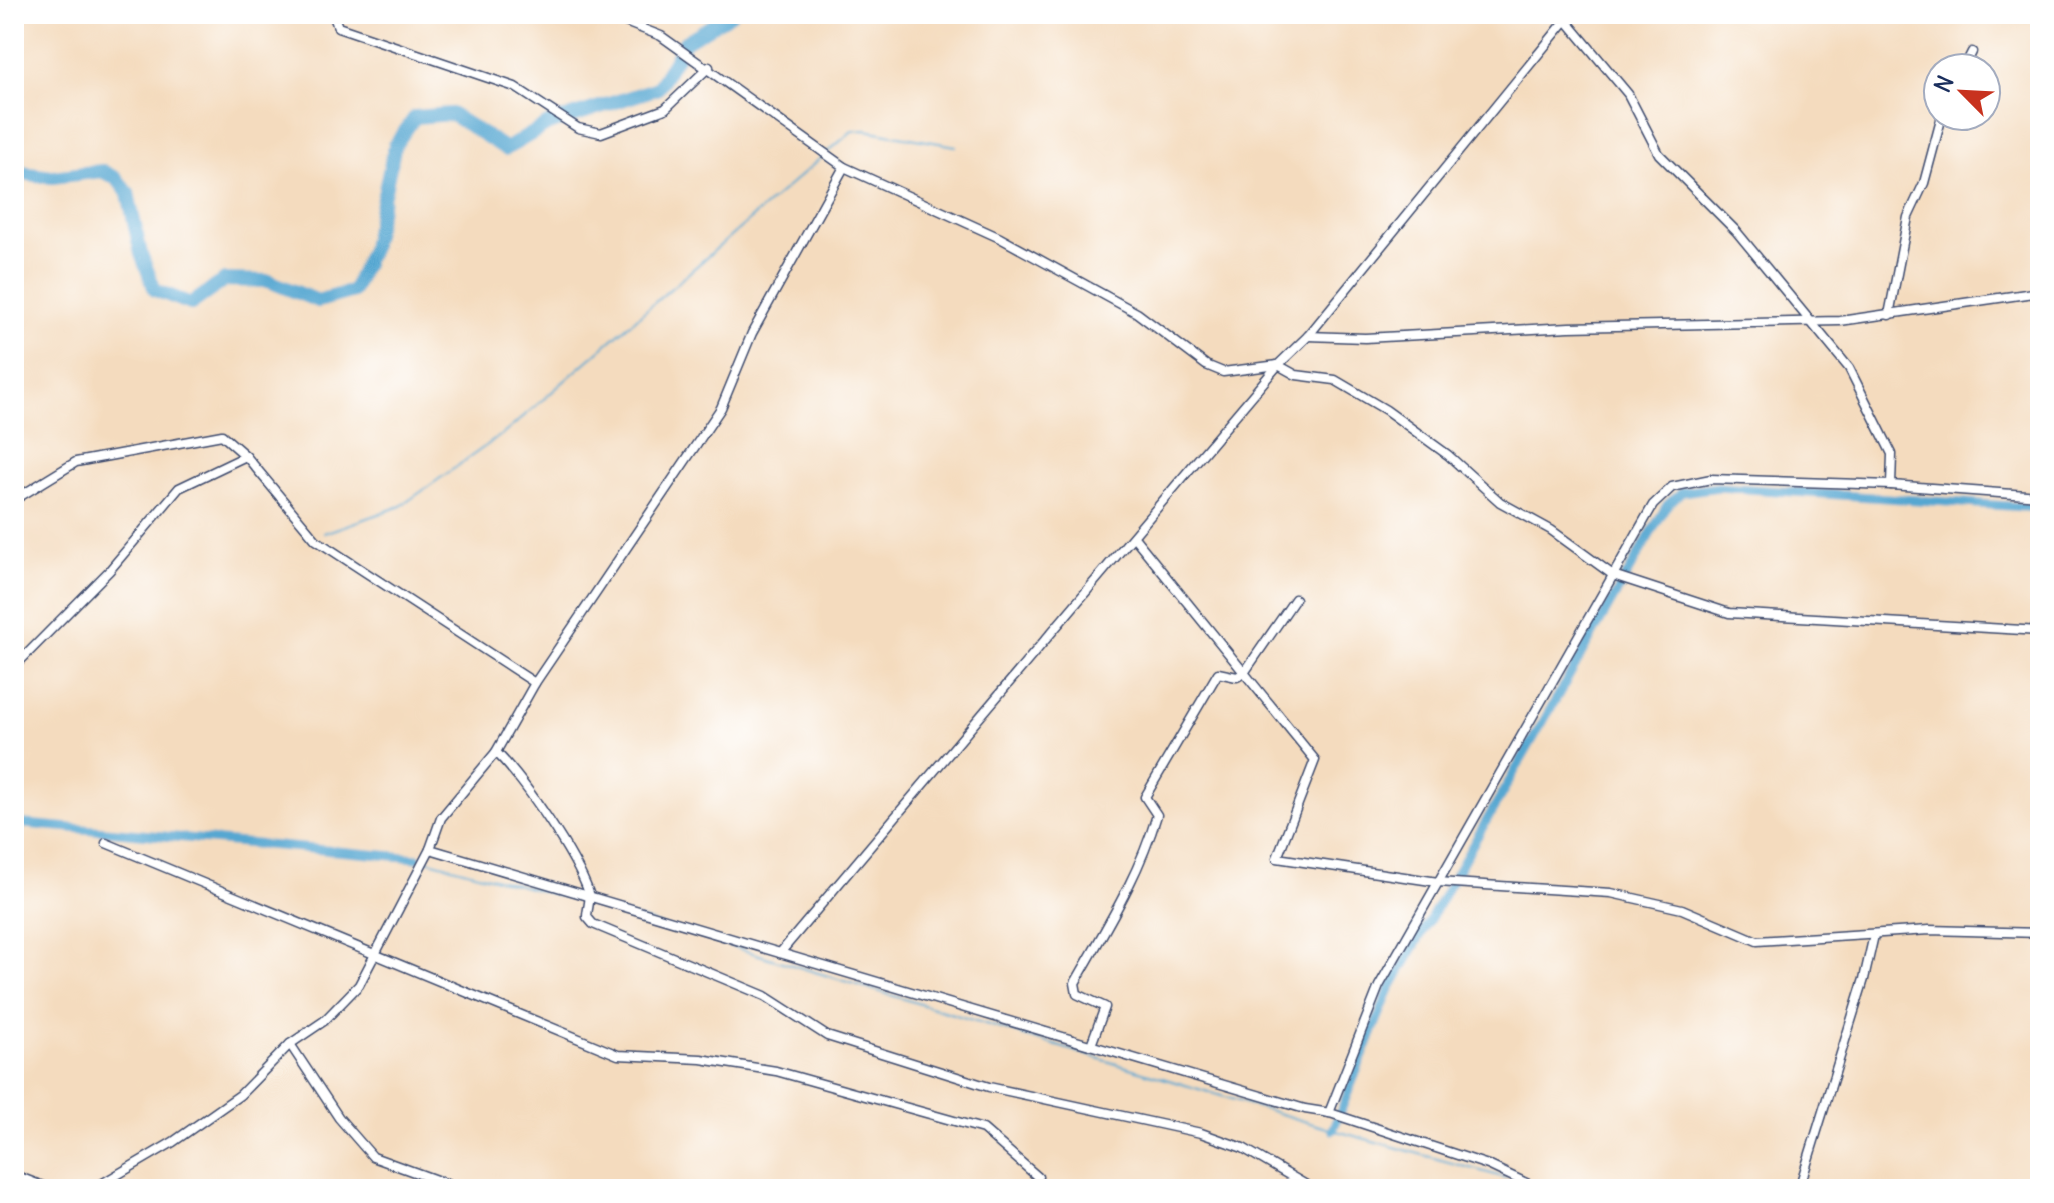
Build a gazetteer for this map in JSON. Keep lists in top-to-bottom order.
{
  "north": "top left"
}
